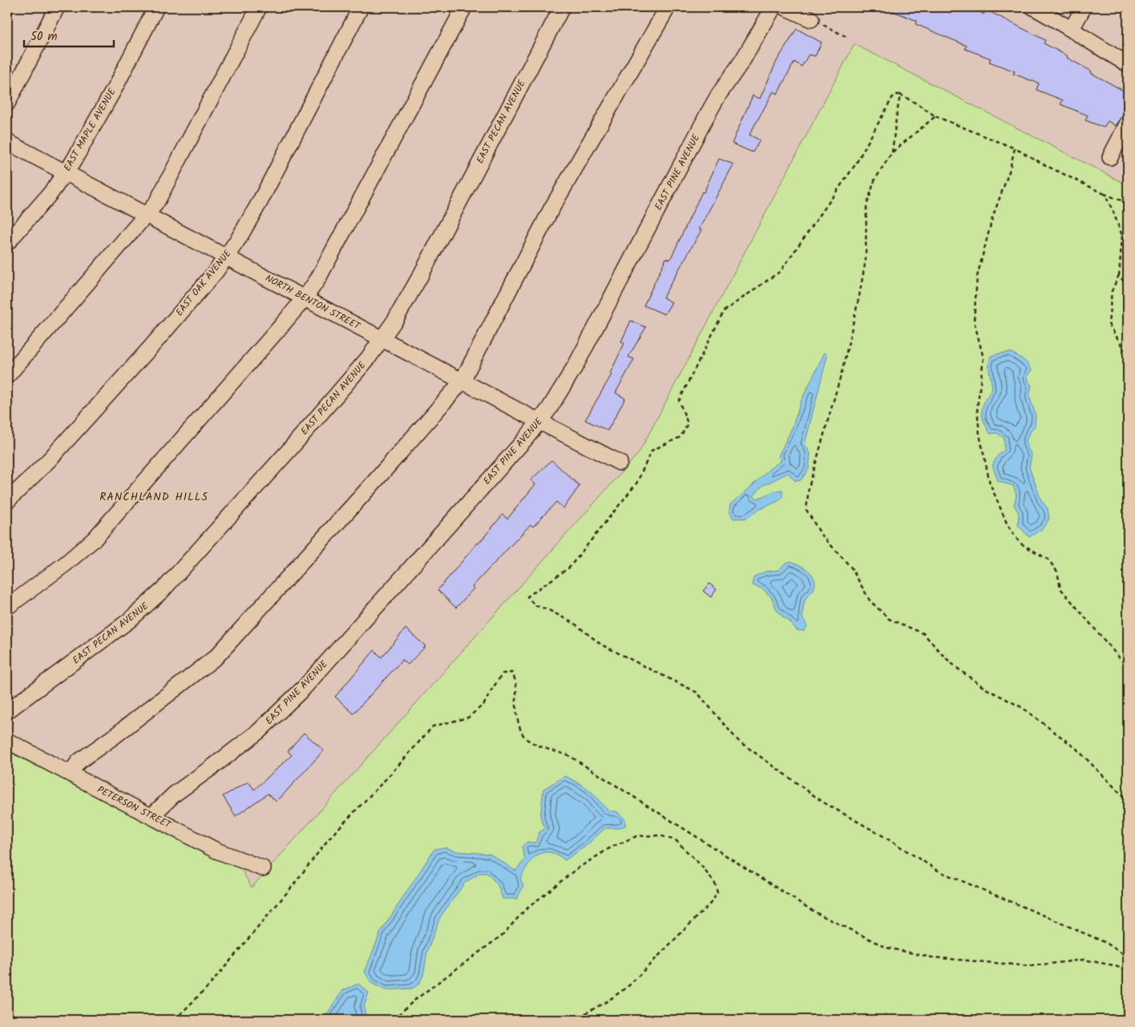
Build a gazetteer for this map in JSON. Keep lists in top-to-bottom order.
{
  "streets": {
    "street": [
      "EAST PECAN AVENUE",
      "EAST MAPLE AVENUE",
      "EAST PINE AVENUE",
      "EAST OAK AVENUE",
      "NORTH BENTON STREET",
      "PETERSON STREET"
    ]
  },
  "crossings": [
    ["EAST PECAN AVENUE", "NORTH BENTON STREET"],
    ["EAST MAPLE AVENUE", "NORTH BENTON STREET"],
    ["EAST PINE AVENUE", "NORTH BENTON STREET"],
    ["EAST PINE AVENUE", "PETERSON STREET"],
    ["EAST OAK AVENUE", "NORTH BENTON STREET"]
  ],
  "districts": ["RANCHLAND HILLS"],
  "scale_bar": "50 m"
}
